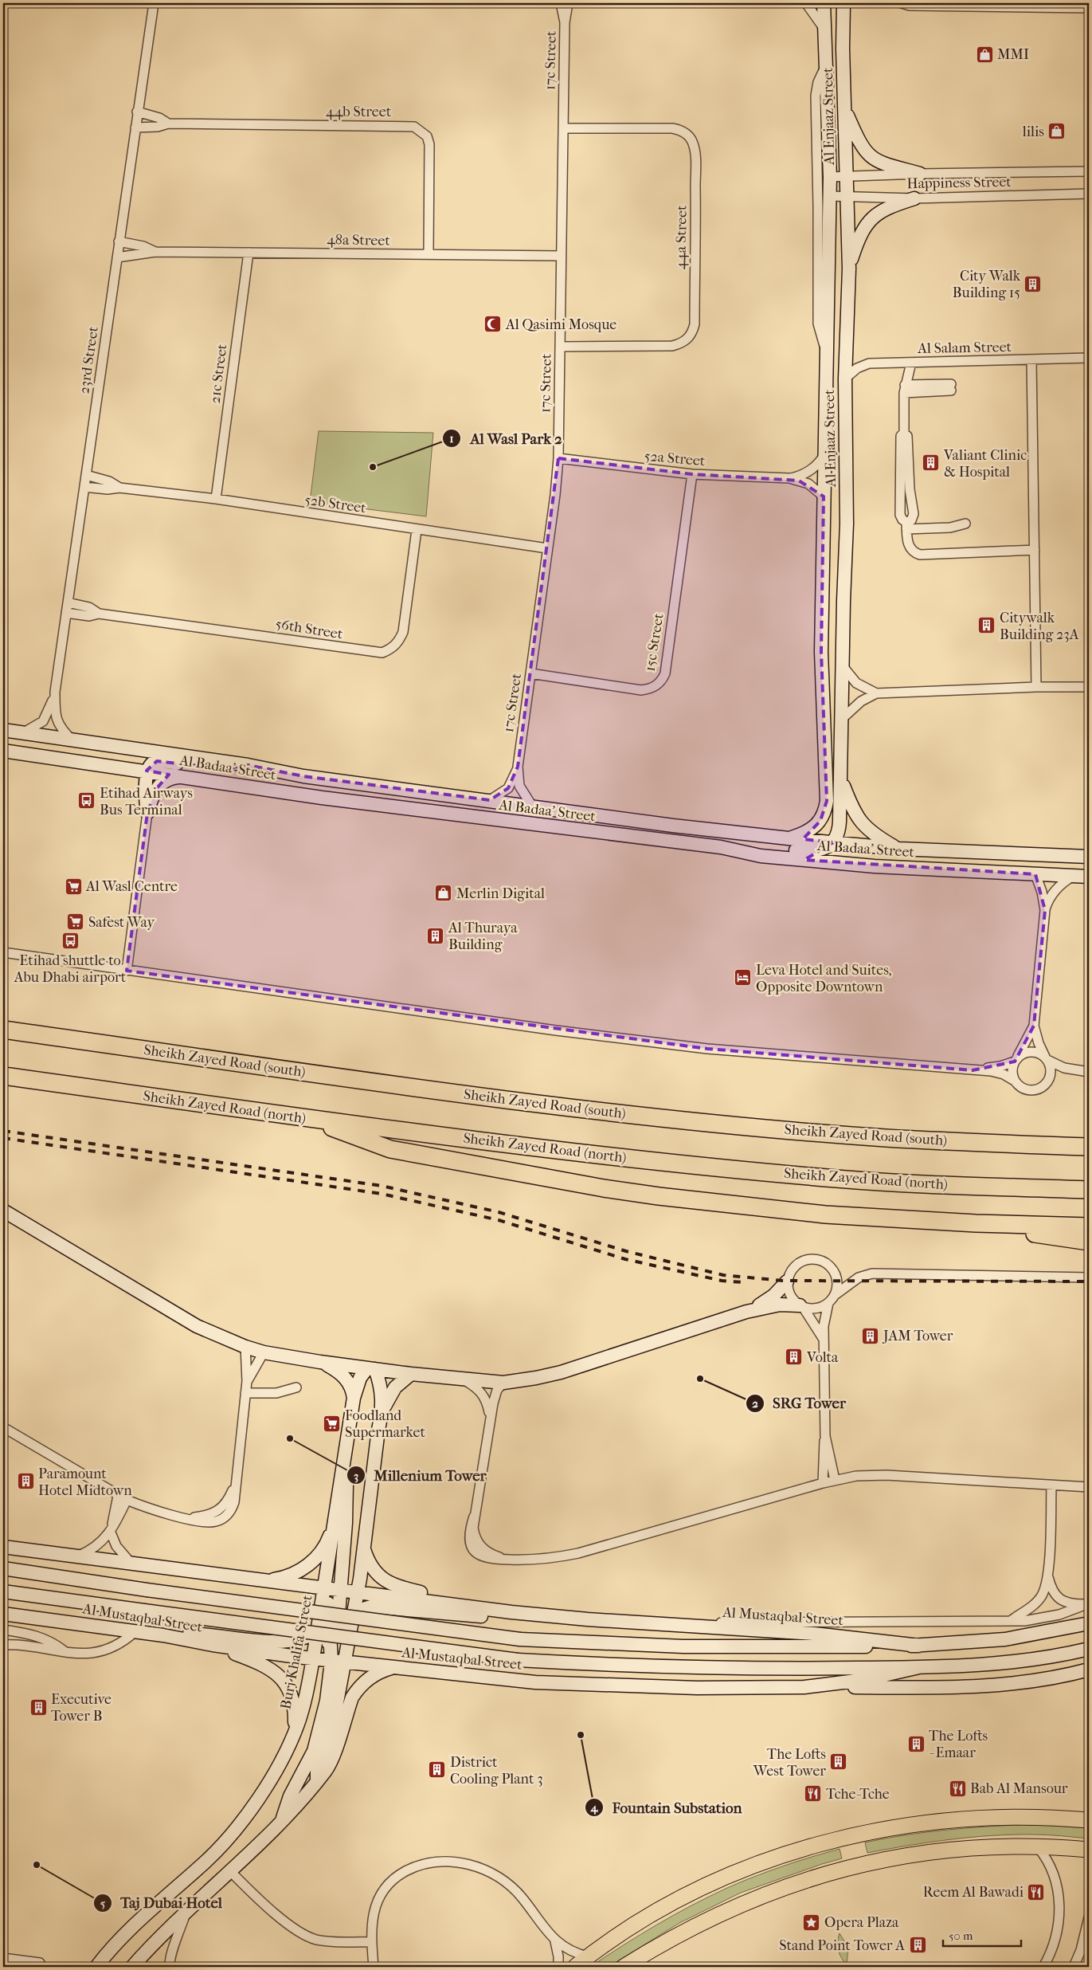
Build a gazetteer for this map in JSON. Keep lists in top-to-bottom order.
{
  "streets": {
    "highway": ["Sheikh Zayed Road (south)", "Sheikh Zayed Road (north)"],
    "street": [
      "17c Street",
      "44b Street",
      "Al Enjaaz Street",
      "Happiness Street",
      "44a Street",
      "48a Street",
      "Al Salam Street",
      "23rd Street",
      "21c Street",
      "52a Street",
      "52b Street",
      "56th Street",
      "15c Street",
      "Al Badaa' Street",
      "Al Mustaqbal Street",
      "Burj Khalifa Street"
    ]
  },
  "crossings": [
    ["17c Street", "44a Street"],
    ["17c Street", "48a Street"],
    ["17c Street", "52a Street"],
    ["17c Street", "52b Street"],
    ["17c Street", "15c Street"],
    ["17c Street", "Al Badaa' Street"],
    ["44b Street", "48a Street"],
    ["44b Street", "23rd Street"],
    ["Al Enjaaz Street", "Happiness Street"],
    ["Al Enjaaz Street", "Al Salam Street"],
    ["Al Enjaaz Street", "52a Street"],
    ["Al Enjaaz Street", "Al Badaa' Street"],
    ["48a Street", "23rd Street"],
    ["48a Street", "21c Street"],
    ["23rd Street", "52b Street"],
    ["23rd Street", "56th Street"],
    ["23rd Street", "Al Badaa' Street"],
    ["21c Street", "52b Street"],
    ["52a Street", "15c Street"],
    ["52b Street", "56th Street"],
    ["Al Mustaqbal Street", "Burj Khalifa Street"]
  ],
  "places": {
    "shop": ["MMI", "lilis", "Merlin Digital"],
    "building": [
      "City Walk Building 15",
      "Valiant Clinic & Hospital",
      "Citywalk Building 23A",
      "Al Thuraya Building",
      "JAM Tower",
      "Volta",
      "Paramount Hotel Midtown",
      "Executive Tower B",
      "The Lofts - Emaar",
      "The Lofts West Tower",
      "District Cooling Plant 3",
      "Stand Point Tower A"
    ],
    "mosque": ["Al Qasimi Mosque"],
    "other": [
      "Al Wasl Park 2",
      "SRG Tower",
      "Millenium Tower",
      "Fountain Substation",
      "Taj Dubai Hotel"
    ],
    "bus stop": ["Etihad Airways Bus Terminal", "Etihad shuttle to Abu Dhabi airport"],
    "supermarket": ["Al Wasl Centre", "Safest Way", "Foodland Supermarket"],
    "hotel": ["Leva Hotel and Suites, Opposite Downtown"],
    "restaurant": ["Bab Al Mansour", "Tche-Tche", "Reem Al Bawadi"],
    "place": ["Opera Plaza"]
  },
  "scale_bar": "50 m"
}
